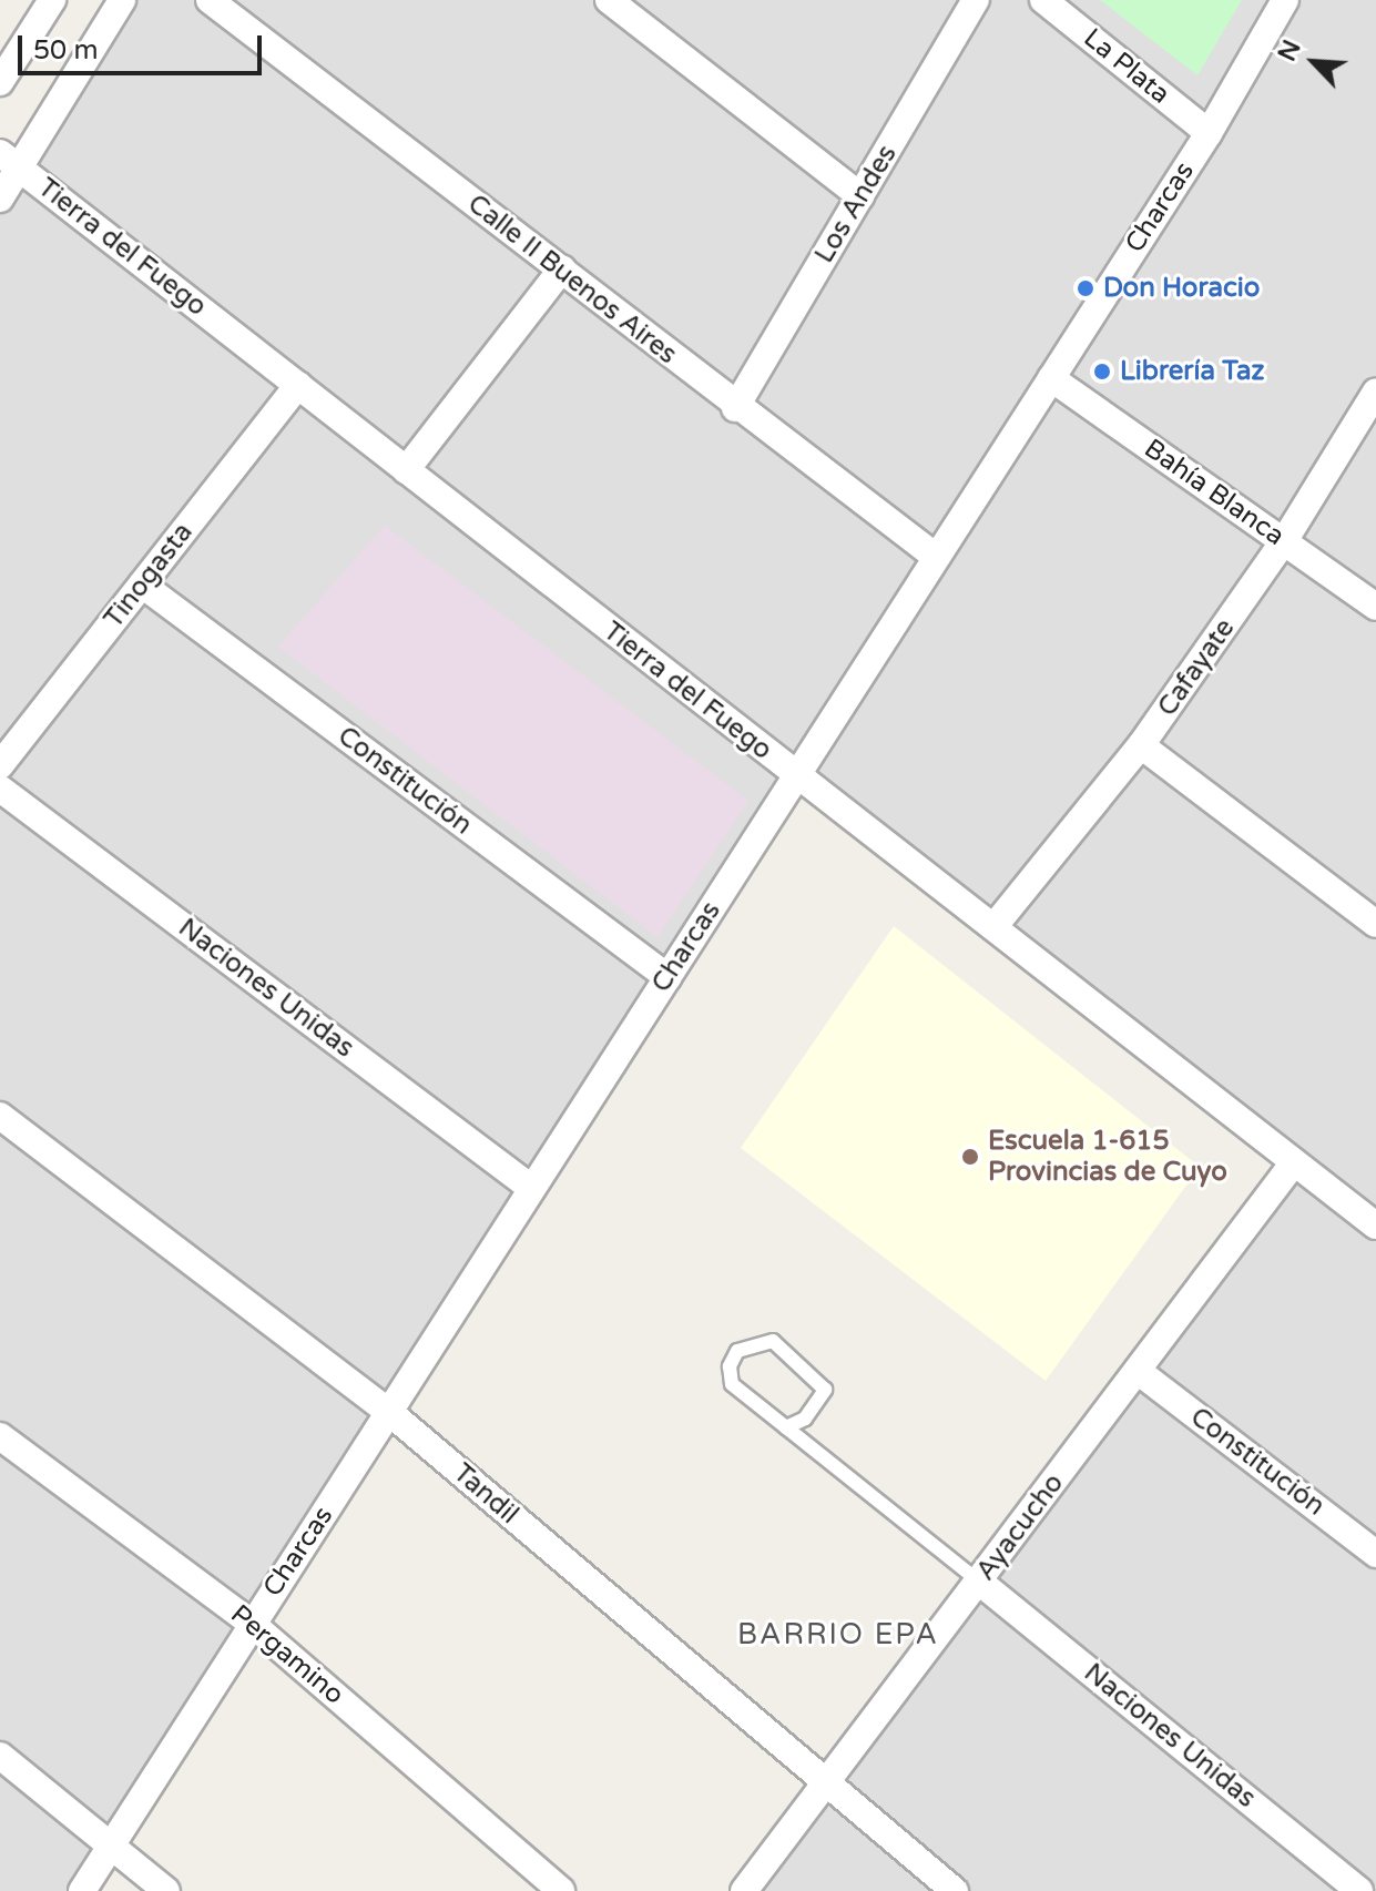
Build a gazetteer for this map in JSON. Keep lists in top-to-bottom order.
{
  "streets": {
    "street": [
      "La Plata",
      "Los Andes",
      "Charcas",
      "Tierra del Fuego",
      "Calle II Buenos Aires",
      "Bahía Blanca",
      "Tinogasta",
      "Cafayate",
      "Constitución",
      "Naciones Unidas",
      "Tandil",
      "Ayacucho",
      "Pergamino"
    ]
  },
  "crossings": [
    ["La Plata", "Charcas"],
    ["Los Andes", "Calle II Buenos Aires"],
    ["Charcas", "Tierra del Fuego"],
    ["Charcas", "Calle II Buenos Aires"],
    ["Charcas", "Bahía Blanca"],
    ["Charcas", "Constitución"],
    ["Charcas", "Naciones Unidas"],
    ["Charcas", "Tandil"],
    ["Charcas", "Pergamino"],
    ["Tierra del Fuego", "Tinogasta"],
    ["Tierra del Fuego", "Cafayate"],
    ["Tierra del Fuego", "Ayacucho"],
    ["Bahía Blanca", "Cafayate"],
    ["Tinogasta", "Constitución"],
    ["Constitución", "Ayacucho"],
    ["Naciones Unidas", "Ayacucho"],
    ["Tandil", "Ayacucho"]
  ],
  "districts": ["BARRIO EPA"],
  "places": ["Don Horacio", "Librería Taz", "Escuela 1-615 Provincias de Cuyo"],
  "scale_bar": "50 m",
  "north": "top left"
}
